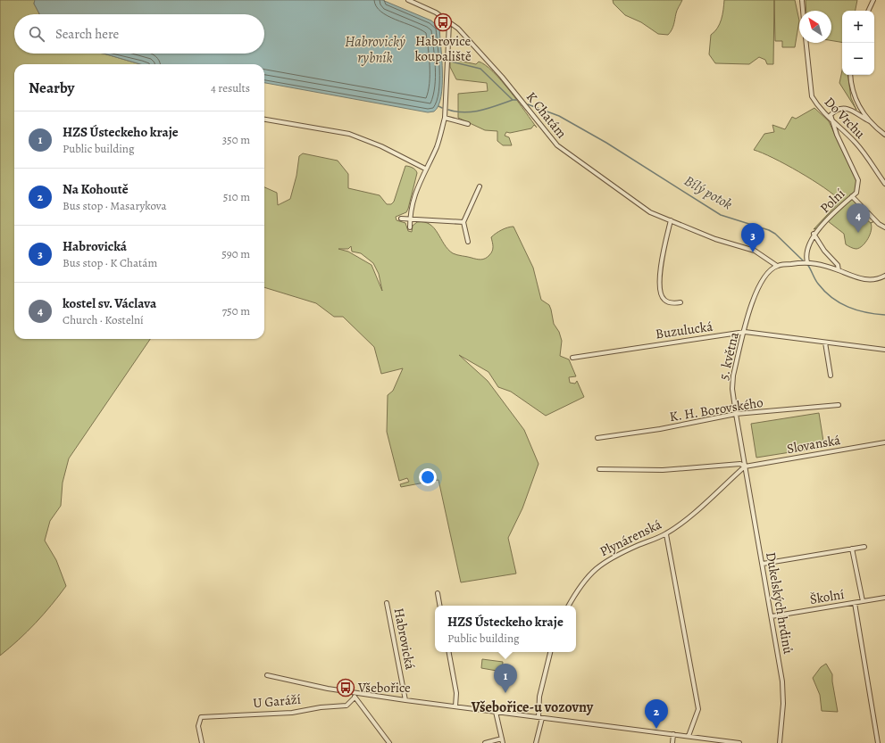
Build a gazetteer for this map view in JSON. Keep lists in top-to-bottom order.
{
  "streets": {
    "street": [
      "K Chatám",
      "Do Vrchu",
      "Polní",
      "Buzulucká",
      "5. května",
      "K. H. Borovského",
      "Slovanská",
      "Plynárenská",
      "Školní",
      "Dukelských hrdinů",
      "Habrovická",
      "U Garáží"
    ]
  },
  "crossings": [
    ["K Chatám", "5. května"],
    ["Do Vrchu", "Polní"],
    ["Buzulucká", "5. května"],
    ["5. května", "K. H. Borovského"],
    ["5. května", "Slovanská"],
    ["5. května", "Plynárenská"],
    ["5. května", "Dukelských hrdinů"],
    ["Slovanská", "Plynárenská"],
    ["Slovanská", "Dukelských hrdinů"],
    ["Plynárenská", "Dukelských hrdinů"],
    ["Školní", "Dukelských hrdinů"]
  ],
  "districts": ["Všebořice-u vozovny"],
  "water": ["Habrovický rybník", "Bílý potok"],
  "places": {
    "bus stop": ["Habrovice koupaliště", "Všebořice"]
  },
  "north": "top left",
  "page": {
    "map_buttons": ["+", "−"],
    "search": "Search here",
    "heading": ["Nearby", "4 results"],
    "list": [
      {
        "mark": "1",
        "name": "HZS Ústeckeho kraje",
        "note": "Public building",
        "value": "350 m"
      },
      {
        "mark": "2",
        "name": "Na Kohoutě",
        "note": "Bus stop · Masarykova",
        "value": "510 m"
      },
      {
        "mark": "3",
        "name": "Habrovická",
        "note": "Bus stop · K Chatám",
        "value": "590 m"
      },
      {
        "mark": "4",
        "name": "kostel sv. Václava",
        "note": "Church · Kostelní",
        "value": "750 m"
      }
    ],
    "pins": [
      "4",
      "3",
      "1",
      "2"
    ],
    "popup": ["HZS Ústeckeho kraje", "Public building"]
  }
}
